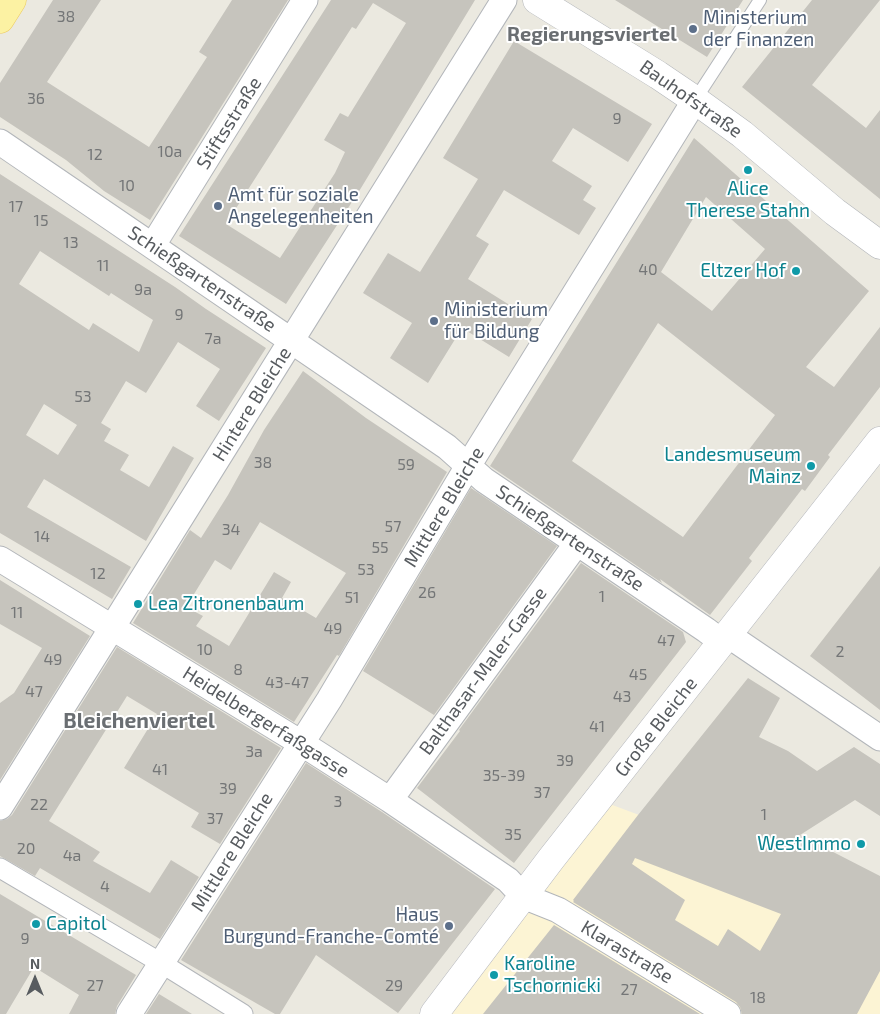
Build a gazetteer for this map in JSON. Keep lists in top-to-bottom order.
{
  "streets": {
    "main road": ["Bauhofstraße", "Große Bleiche"],
    "street": [
      "Stiftsstraße",
      "Schießgartenstraße",
      "Hintere Bleiche",
      "Mittlere Bleiche",
      "Balthasar-Maler-Gasse",
      "Heidelbergerfaßgasse",
      "Klarastraße"
    ]
  },
  "crossings": [
    ["Bauhofstraße", "Mittlere Bleiche"],
    ["Stiftsstraße", "Schießgartenstraße"],
    ["Schießgartenstraße", "Hintere Bleiche"],
    ["Schießgartenstraße", "Mittlere Bleiche"],
    ["Schießgartenstraße", "Balthasar-Maler-Gasse"],
    ["Schießgartenstraße", "Große Bleiche"],
    ["Hintere Bleiche", "Heidelbergerfaßgasse"],
    ["Mittlere Bleiche", "Heidelbergerfaßgasse"],
    ["Balthasar-Maler-Gasse", "Heidelbergerfaßgasse"],
    ["Heidelbergerfaßgasse", "Große Bleiche"],
    ["Heidelbergerfaßgasse", "Klarastraße"],
    ["Große Bleiche", "Klarastraße"]
  ],
  "districts": ["Regierungsviertel", "Bleichenviertel"],
  "places": [
    "Ministerium der Finanzen",
    "Alice Therese Stahn",
    "Amt für soziale Angelegenheiten",
    "Eltzer Hof",
    "Ministerium für Bildung",
    "Landesmuseum Mainz",
    "Lea Zitronenbaum",
    "WestImmo",
    "Capitol",
    "Haus Burgund-Franche-Comté",
    "Karoline Tschornicki"
  ],
  "house_numbers": [
    "38",
    "36",
    "9",
    "10a",
    "12",
    "10",
    "17",
    "15",
    "13",
    "11",
    "40",
    "9a",
    "9",
    "7a",
    "53",
    "38",
    "59",
    "57",
    "34",
    "14",
    "55",
    "53",
    "12",
    "26",
    "1",
    "51",
    "11",
    "49",
    "47",
    "10",
    "2",
    "49",
    "8",
    "45",
    "43-47",
    "47",
    "43",
    "41",
    "3a",
    "39",
    "41",
    "35-39",
    "39",
    "37",
    "3",
    "22",
    "1",
    "37",
    "35",
    "20",
    "4a",
    "4",
    "9",
    "27",
    "29",
    "27",
    "18"
  ],
  "north": "top"
}
